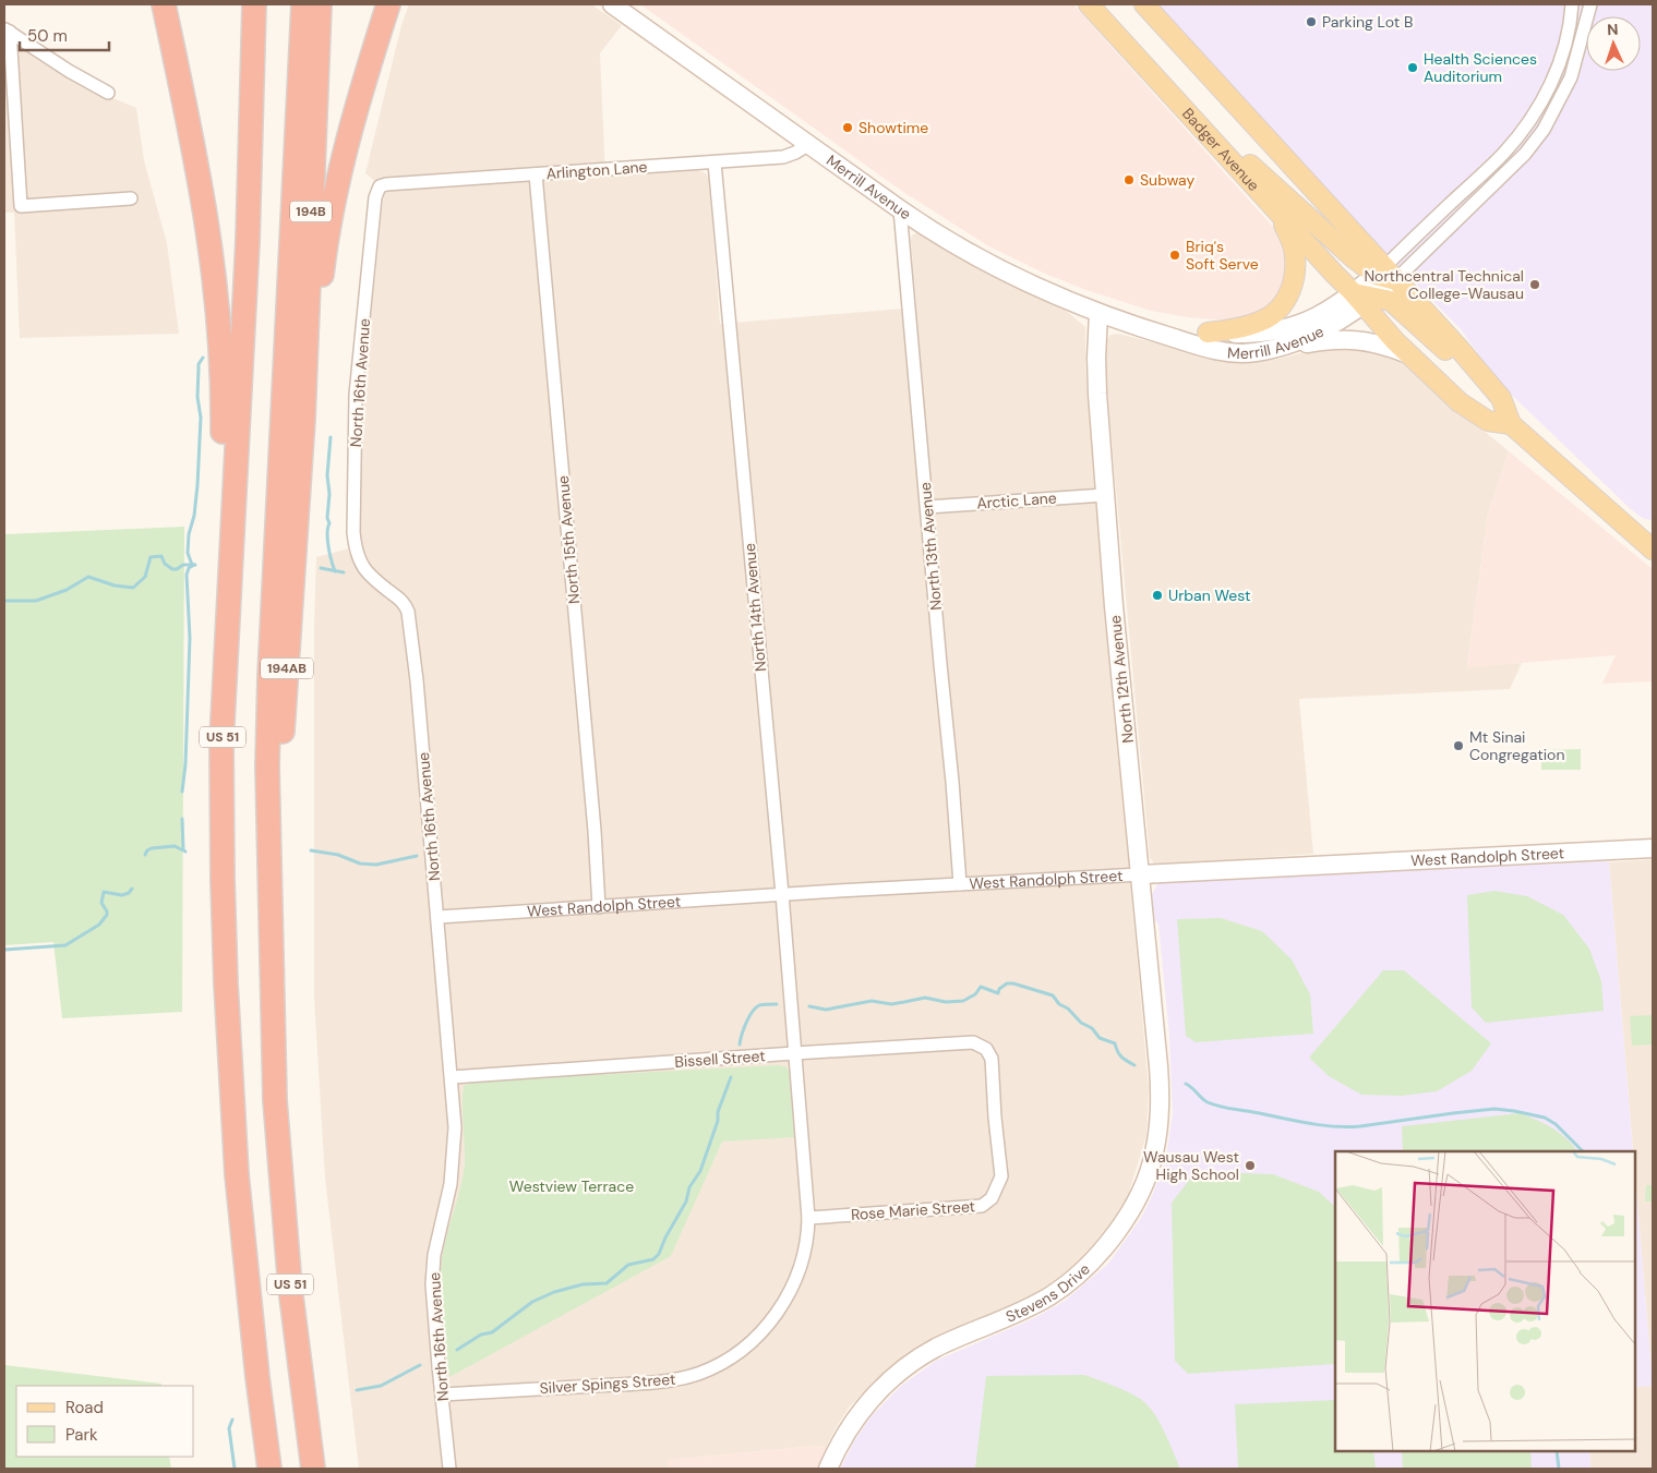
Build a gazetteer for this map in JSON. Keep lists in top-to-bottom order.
{
  "streets": {
    "highway": ["194B", "194AB", "US 51"],
    "main road": ["Badger Avenue"],
    "street": [
      "Arlington Lane",
      "Merrill Avenue",
      "North 16th Avenue",
      "Arctic Lane",
      "North 15th Avenue",
      "North 13th Avenue",
      "North 14th Avenue",
      "North 12th Avenue",
      "West Randolph Street",
      "Bissell Street",
      "Rose Marie Street",
      "Stevens Drive",
      "Silver Spings Street"
    ]
  },
  "crossings": [
    ["Badger Avenue", "Merrill Avenue"],
    ["Arlington Lane", "Merrill Avenue"],
    ["Arlington Lane", "North 16th Avenue"],
    ["Arlington Lane", "North 15th Avenue"],
    ["Arlington Lane", "North 14th Avenue"],
    ["Merrill Avenue", "North 13th Avenue"],
    ["Merrill Avenue", "North 12th Avenue"],
    ["194B", "194AB"],
    ["North 16th Avenue", "West Randolph Street"],
    ["North 16th Avenue", "Bissell Street"],
    ["North 16th Avenue", "Silver Spings Street"],
    ["Arctic Lane", "North 13th Avenue"],
    ["Arctic Lane", "North 12th Avenue"],
    ["North 15th Avenue", "West Randolph Street"],
    ["North 13th Avenue", "West Randolph Street"],
    ["North 14th Avenue", "West Randolph Street"],
    ["North 14th Avenue", "Bissell Street"],
    ["North 14th Avenue", "Silver Spings Street"],
    ["194AB", "US 51"],
    ["North 12th Avenue", "West Randolph Street"],
    ["North 12th Avenue", "Stevens Drive"],
    ["Bissell Street", "Rose Marie Street"],
    ["Bissell Street", "Silver Spings Street"],
    ["Rose Marie Street", "Silver Spings Street"]
  ],
  "parks": ["Westview Terrace"],
  "places": [
    "Parking Lot B",
    "Health Sciences Auditorium",
    "Showtime",
    "Subway",
    "Briq's Soft Serve",
    "Northcentral Technical College-Wausau",
    "Urban West",
    "Mt Sinai Congregation",
    "Wausau West High School"
  ],
  "legend": ["Road", "Park"],
  "scale_bar": "50 m",
  "north": "top"
}
